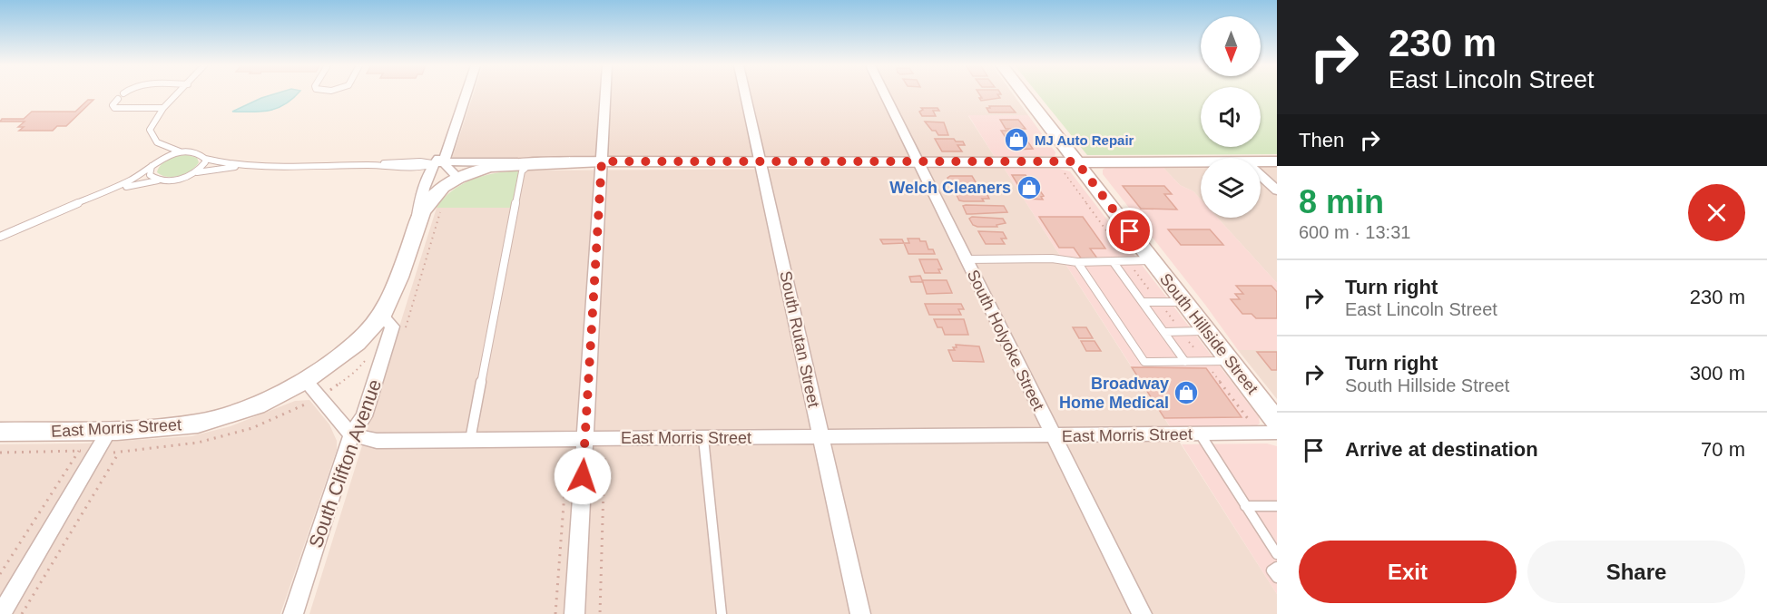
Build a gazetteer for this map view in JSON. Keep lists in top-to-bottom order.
{
  "streets": {
    "street": [
      "South Hillside Street",
      "South Rutan Street",
      "South Holyoke Street",
      "East Morris Street",
      "South Clifton Avenue"
    ]
  },
  "crossings": [
    ["South Rutan Street", "East Morris Street"],
    ["South Holyoke Street", "East Morris Street"],
    ["East Morris Street", "South Clifton Avenue"]
  ],
  "places": {
    "shop": ["MJ Auto Repair", "Welch Cleaners", "Broadway Home Medical"]
  },
  "north": "bottom",
  "page": {
    "turn": ["230 m", "East Lincoln Street"],
    "then": "Then",
    "heading": ["8 min", "600 m · 13:31"],
    "list": [
      {
        "name": "Turn right",
        "note": "East Lincoln Street",
        "value": "230 m"
      },
      {
        "name": "Turn right",
        "note": "South Hillside Street",
        "value": "300 m"
      },
      {
        "name": "Arrive at destination",
        "value": "70 m"
      }
    ],
    "buttons": ["Exit", "Share"]
  }
}
